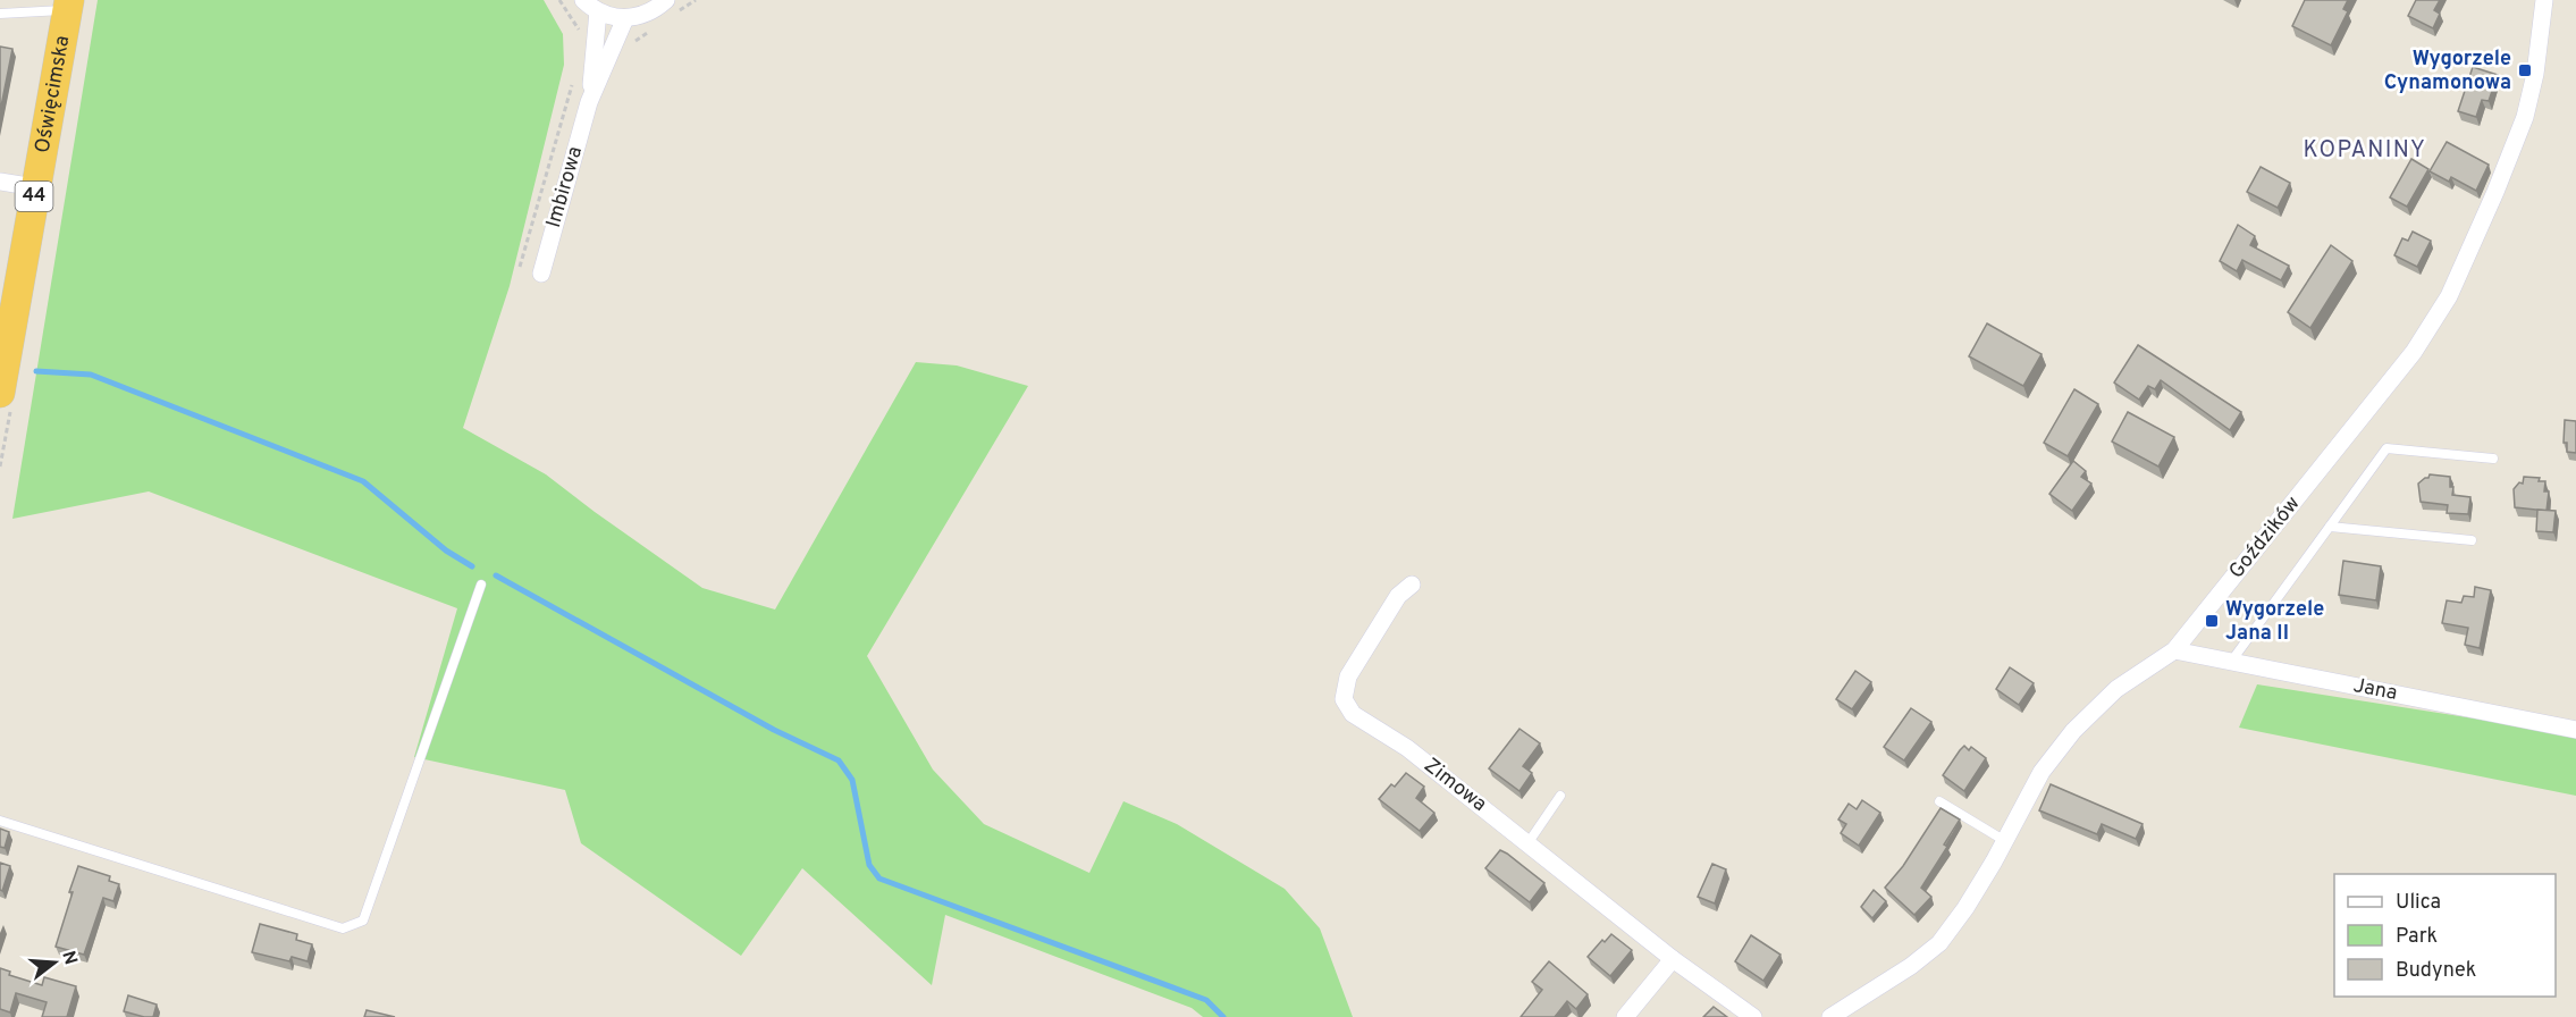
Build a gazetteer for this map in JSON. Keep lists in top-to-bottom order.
{
  "streets": {
    "highway": ["Oświęcimska", "44"],
    "street": [
      "Imbirowa",
      "Goździków",
      "Jana",
      "Zimowa"
    ]
  },
  "crossings": [
    ["Goździków", "Jana"]
  ],
  "districts": ["KOPANINY"],
  "places": {
    "transit": ["Wygorzele Cynamonowa", "Wygorzele Jana II"]
  },
  "legend": ["Ulica", "Park", "Budynek"],
  "north": "right"
}
